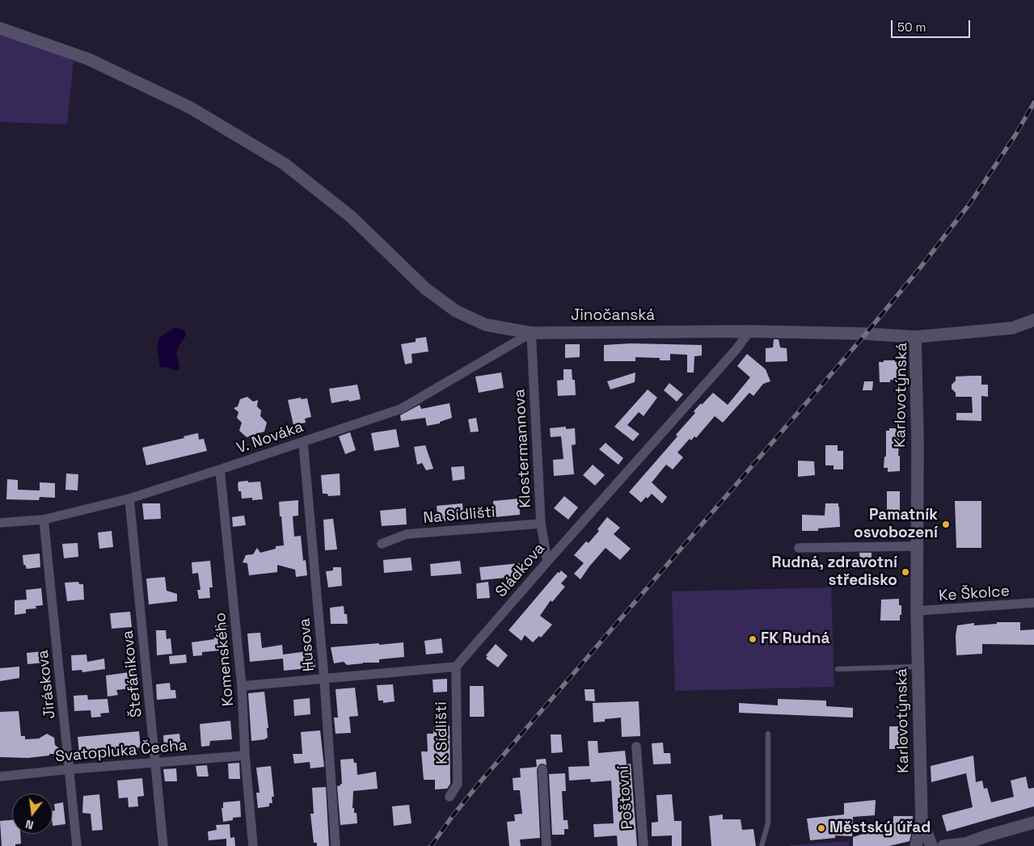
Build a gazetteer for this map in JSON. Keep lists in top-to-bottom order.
{
  "streets": {
    "street": [
      "Jinočanská",
      "Karlovotýnská",
      "V. Nováka",
      "Klostermannova",
      "Na Sídlišti",
      "Sládkova",
      "Ke Školce",
      "Husova",
      "Komenského",
      "Štefánikova",
      "Jiráskova",
      "K Sídlišti",
      "Svatopluka Čecha",
      "Poštovní"
    ]
  },
  "crossings": [
    ["Jinočanská", "Karlovotýnská"],
    ["Jinočanská", "V. Nováka"],
    ["Jinočanská", "Klostermannova"],
    ["Jinočanská", "Sládkova"],
    ["Karlovotýnská", "Ke Školce"],
    ["V. Nováka", "Klostermannova"],
    ["V. Nováka", "Husova"],
    ["V. Nováka", "Komenského"],
    ["V. Nováka", "Štefánikova"],
    ["V. Nováka", "Jiráskova"],
    ["Klostermannova", "Na Sídlišti"],
    ["Klostermannova", "Sládkova"],
    ["Sládkova", "K Sídlišti"],
    ["Komenského", "Svatopluka Čecha"],
    ["Štefánikova", "Svatopluka Čecha"],
    ["Jiráskova", "Svatopluka Čecha"]
  ],
  "places": [
    "Pamatník osvobození",
    "Rudná, zdravotní středisko",
    "FK Rudná",
    "Městský úřad"
  ],
  "scale_bar": "50 m",
  "north": "bottom"
}
